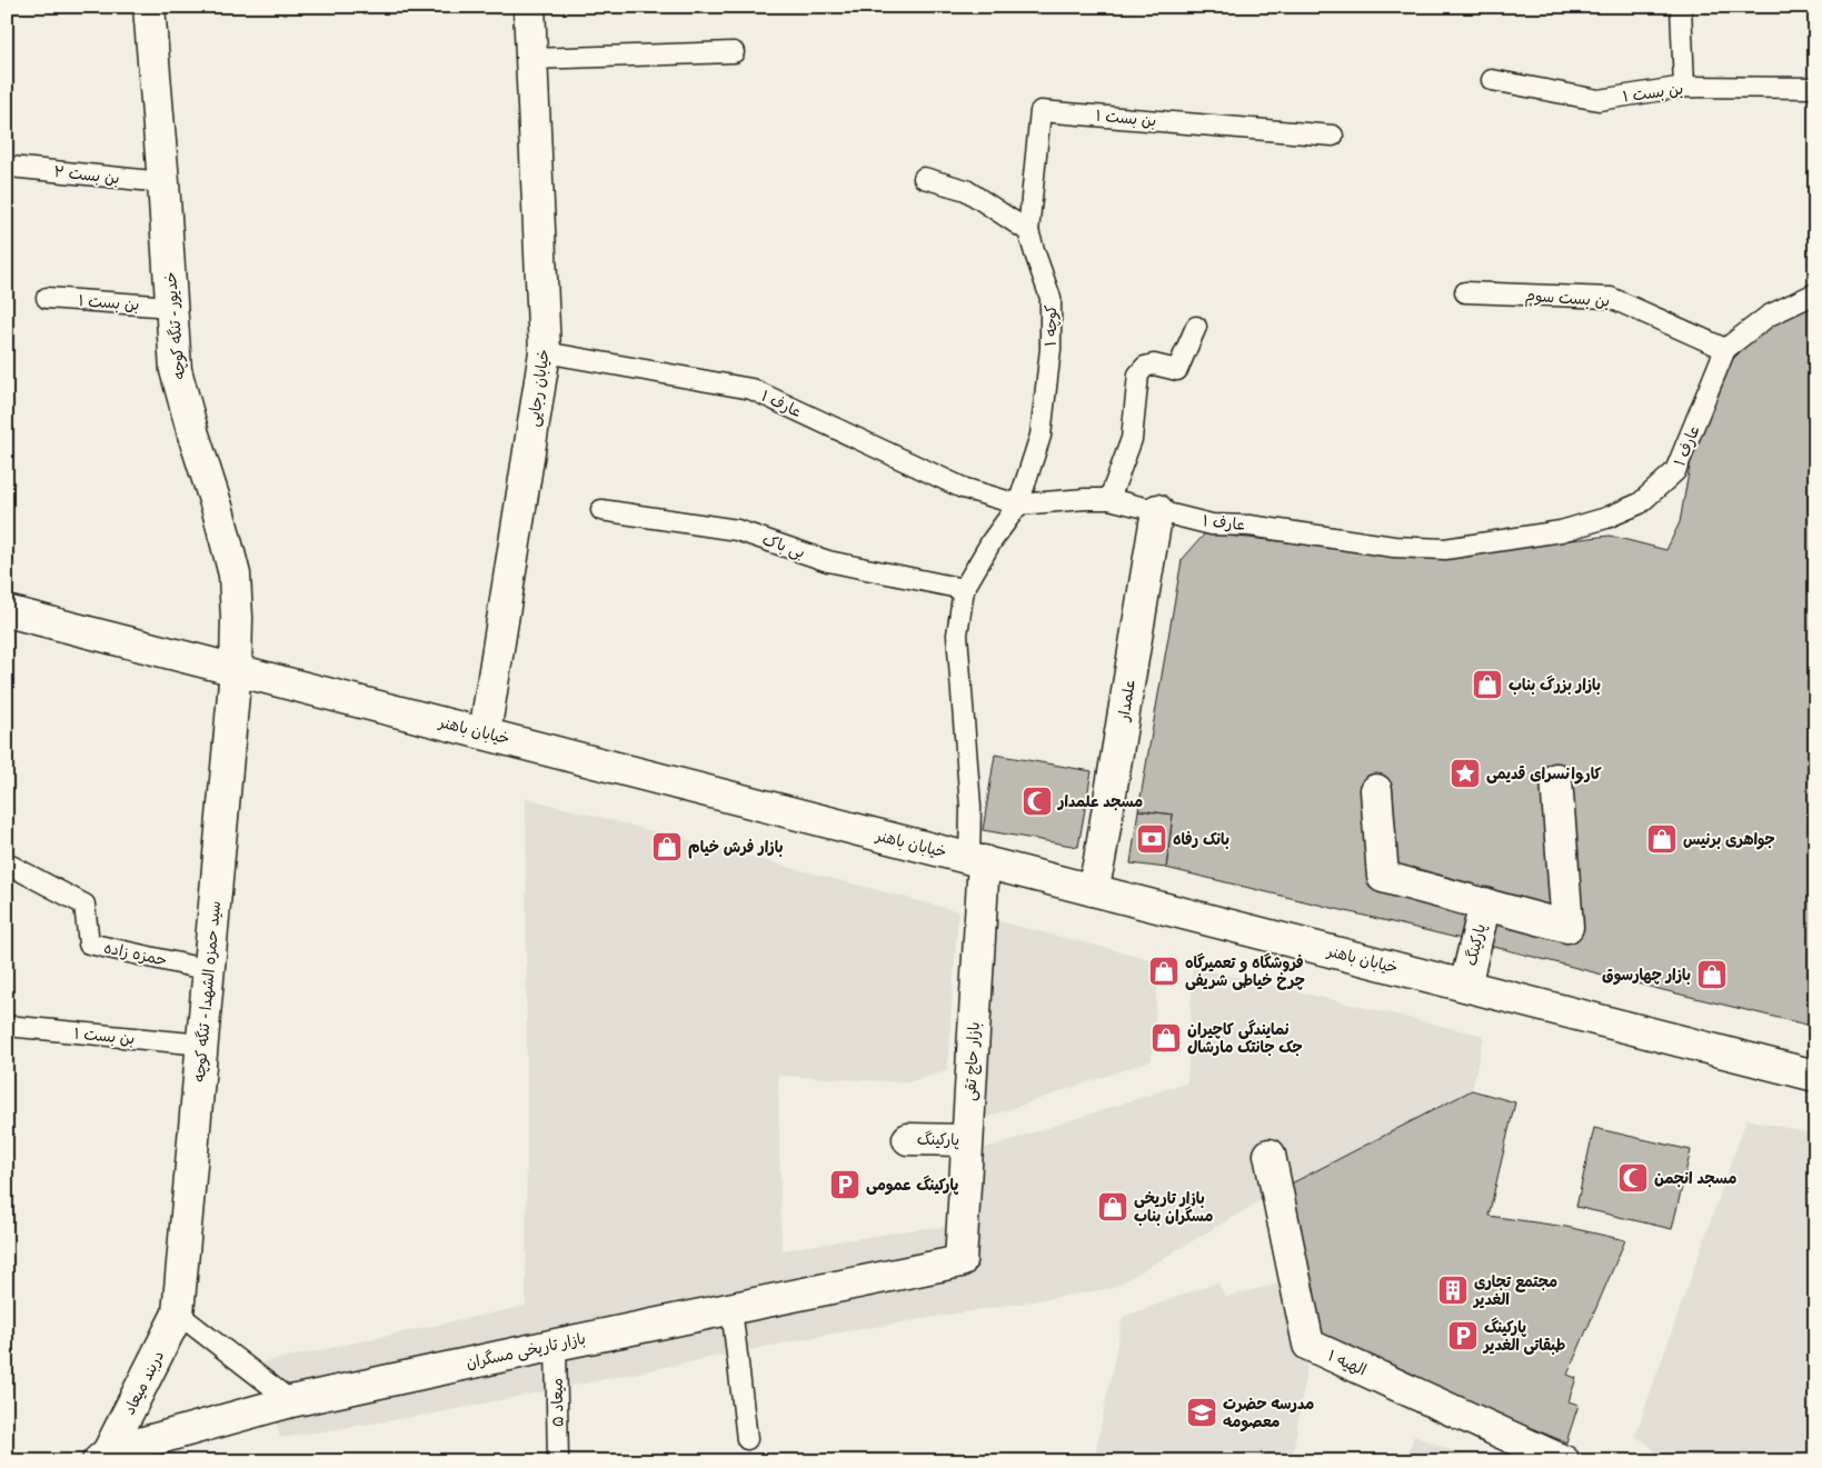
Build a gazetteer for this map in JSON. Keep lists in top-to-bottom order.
{
  "streets": {
    "street": [
      "خدیور - تنگه کوچه",
      "خیابان رجایی",
      "علمدار",
      "خیابان باهنر",
      "پارکینگ",
      "سید حمزه الشهدا - تنگه کوچه",
      "بازار حاج تقی",
      "بازار تاریخی مسگران",
      "الهیه ۱",
      "دربند میعاد"
    ],
    "lane": [
      "بن بست ۱",
      "بن بست ۲",
      "بن بست سوم",
      "کوچه ۱",
      "عارف ۱",
      "بی باک",
      "حمزه زاده",
      "میعاد ۵"
    ]
  },
  "crossings": [
    ["بن بست ۱", "خدیور - تنگه کوچه"],
    ["بن بست ۱", "کوچه ۱"],
    ["بن بست ۱", "سید حمزه الشهدا - تنگه کوچه"],
    ["بن بست ۲", "خدیور - تنگه کوچه"],
    ["بن بست سوم", "عارف ۱"],
    ["خدیور - تنگه کوچه", "خیابان باهنر"],
    ["خدیور - تنگه کوچه", "سید حمزه الشهدا - تنگه کوچه"],
    ["کوچه ۱", "عارف ۱"],
    ["خیابان رجایی", "عارف ۱"],
    ["خیابان رجایی", "خیابان باهنر"],
    ["عارف ۱", "علمدار"],
    ["علمدار", "خیابان باهنر"],
    ["خیابان باهنر", "پارکینگ"],
    ["خیابان باهنر", "سید حمزه الشهدا - تنگه کوچه"],
    ["خیابان باهنر", "بازار حاج تقی"],
    ["پارکینگ", "بازار حاج تقی"],
    ["حمزه زاده", "سید حمزه الشهدا - تنگه کوچه"],
    ["سید حمزه الشهدا - تنگه کوچه", "دربند میعاد"],
    ["بازار حاج تقی", "بازار تاریخی مسگران"],
    ["بازار تاریخی مسگران", "دربند میعاد"],
    ["بازار تاریخی مسگران", "میعاد ۵"]
  ],
  "places": {
    "shop": [
      "بازار بزرگ بناب",
      "جواهری برنیس",
      "بازار فرش خیام",
      "فروشگاه و تعمیرگاه چرخ خیاطی شریفی",
      "بازار چهارسوق",
      "نمایندگی کاچیران جک جانتک مارشال",
      "بازار تاریخی مسگران بناب"
    ],
    "place": ["کاروانسرای قدیمی"],
    "mosque": ["مسجد علمدار", "مسجد انجمن"],
    "bank": ["بانک رفاه"],
    "parking": ["پارکینگ عمومی", "پارکینگ طبقاتی الغدیر"],
    "building": ["مجتمع تجاری الغدیر"],
    "school or university": ["مدرسه حضرت معصومه"]
  }
}
